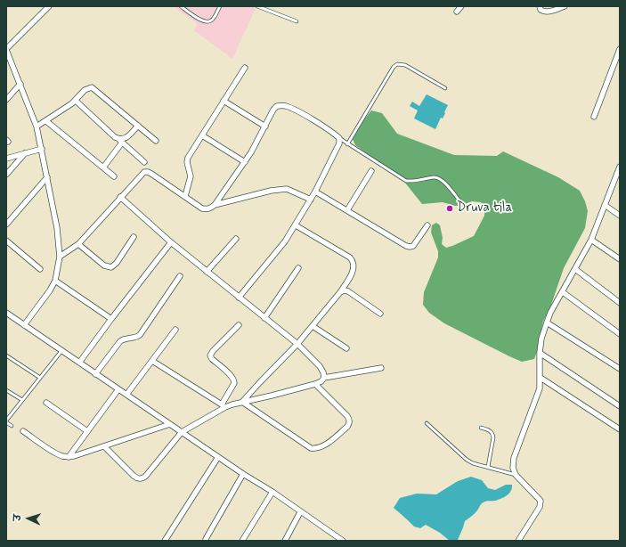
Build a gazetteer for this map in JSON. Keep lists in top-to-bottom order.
{
  "places": ["Druva tila"],
  "north": "left"
}
